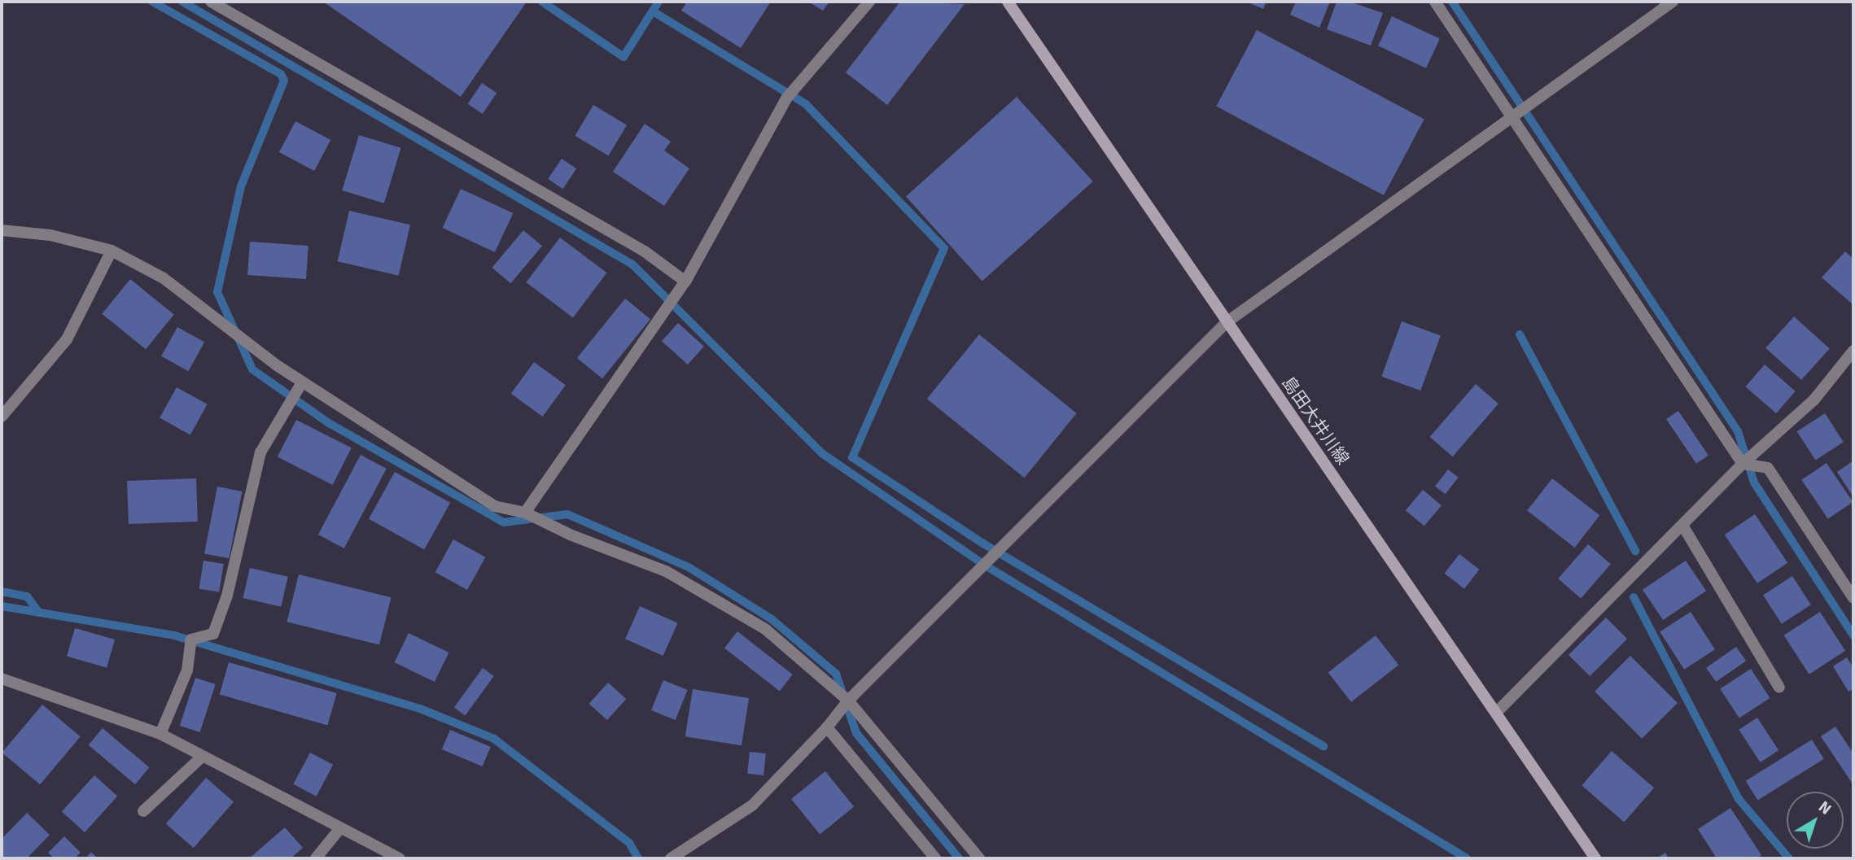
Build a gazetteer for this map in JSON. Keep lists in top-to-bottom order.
{
  "streets": {
    "main road": ["島田大井川線"]
  },
  "north": "top right"
}
